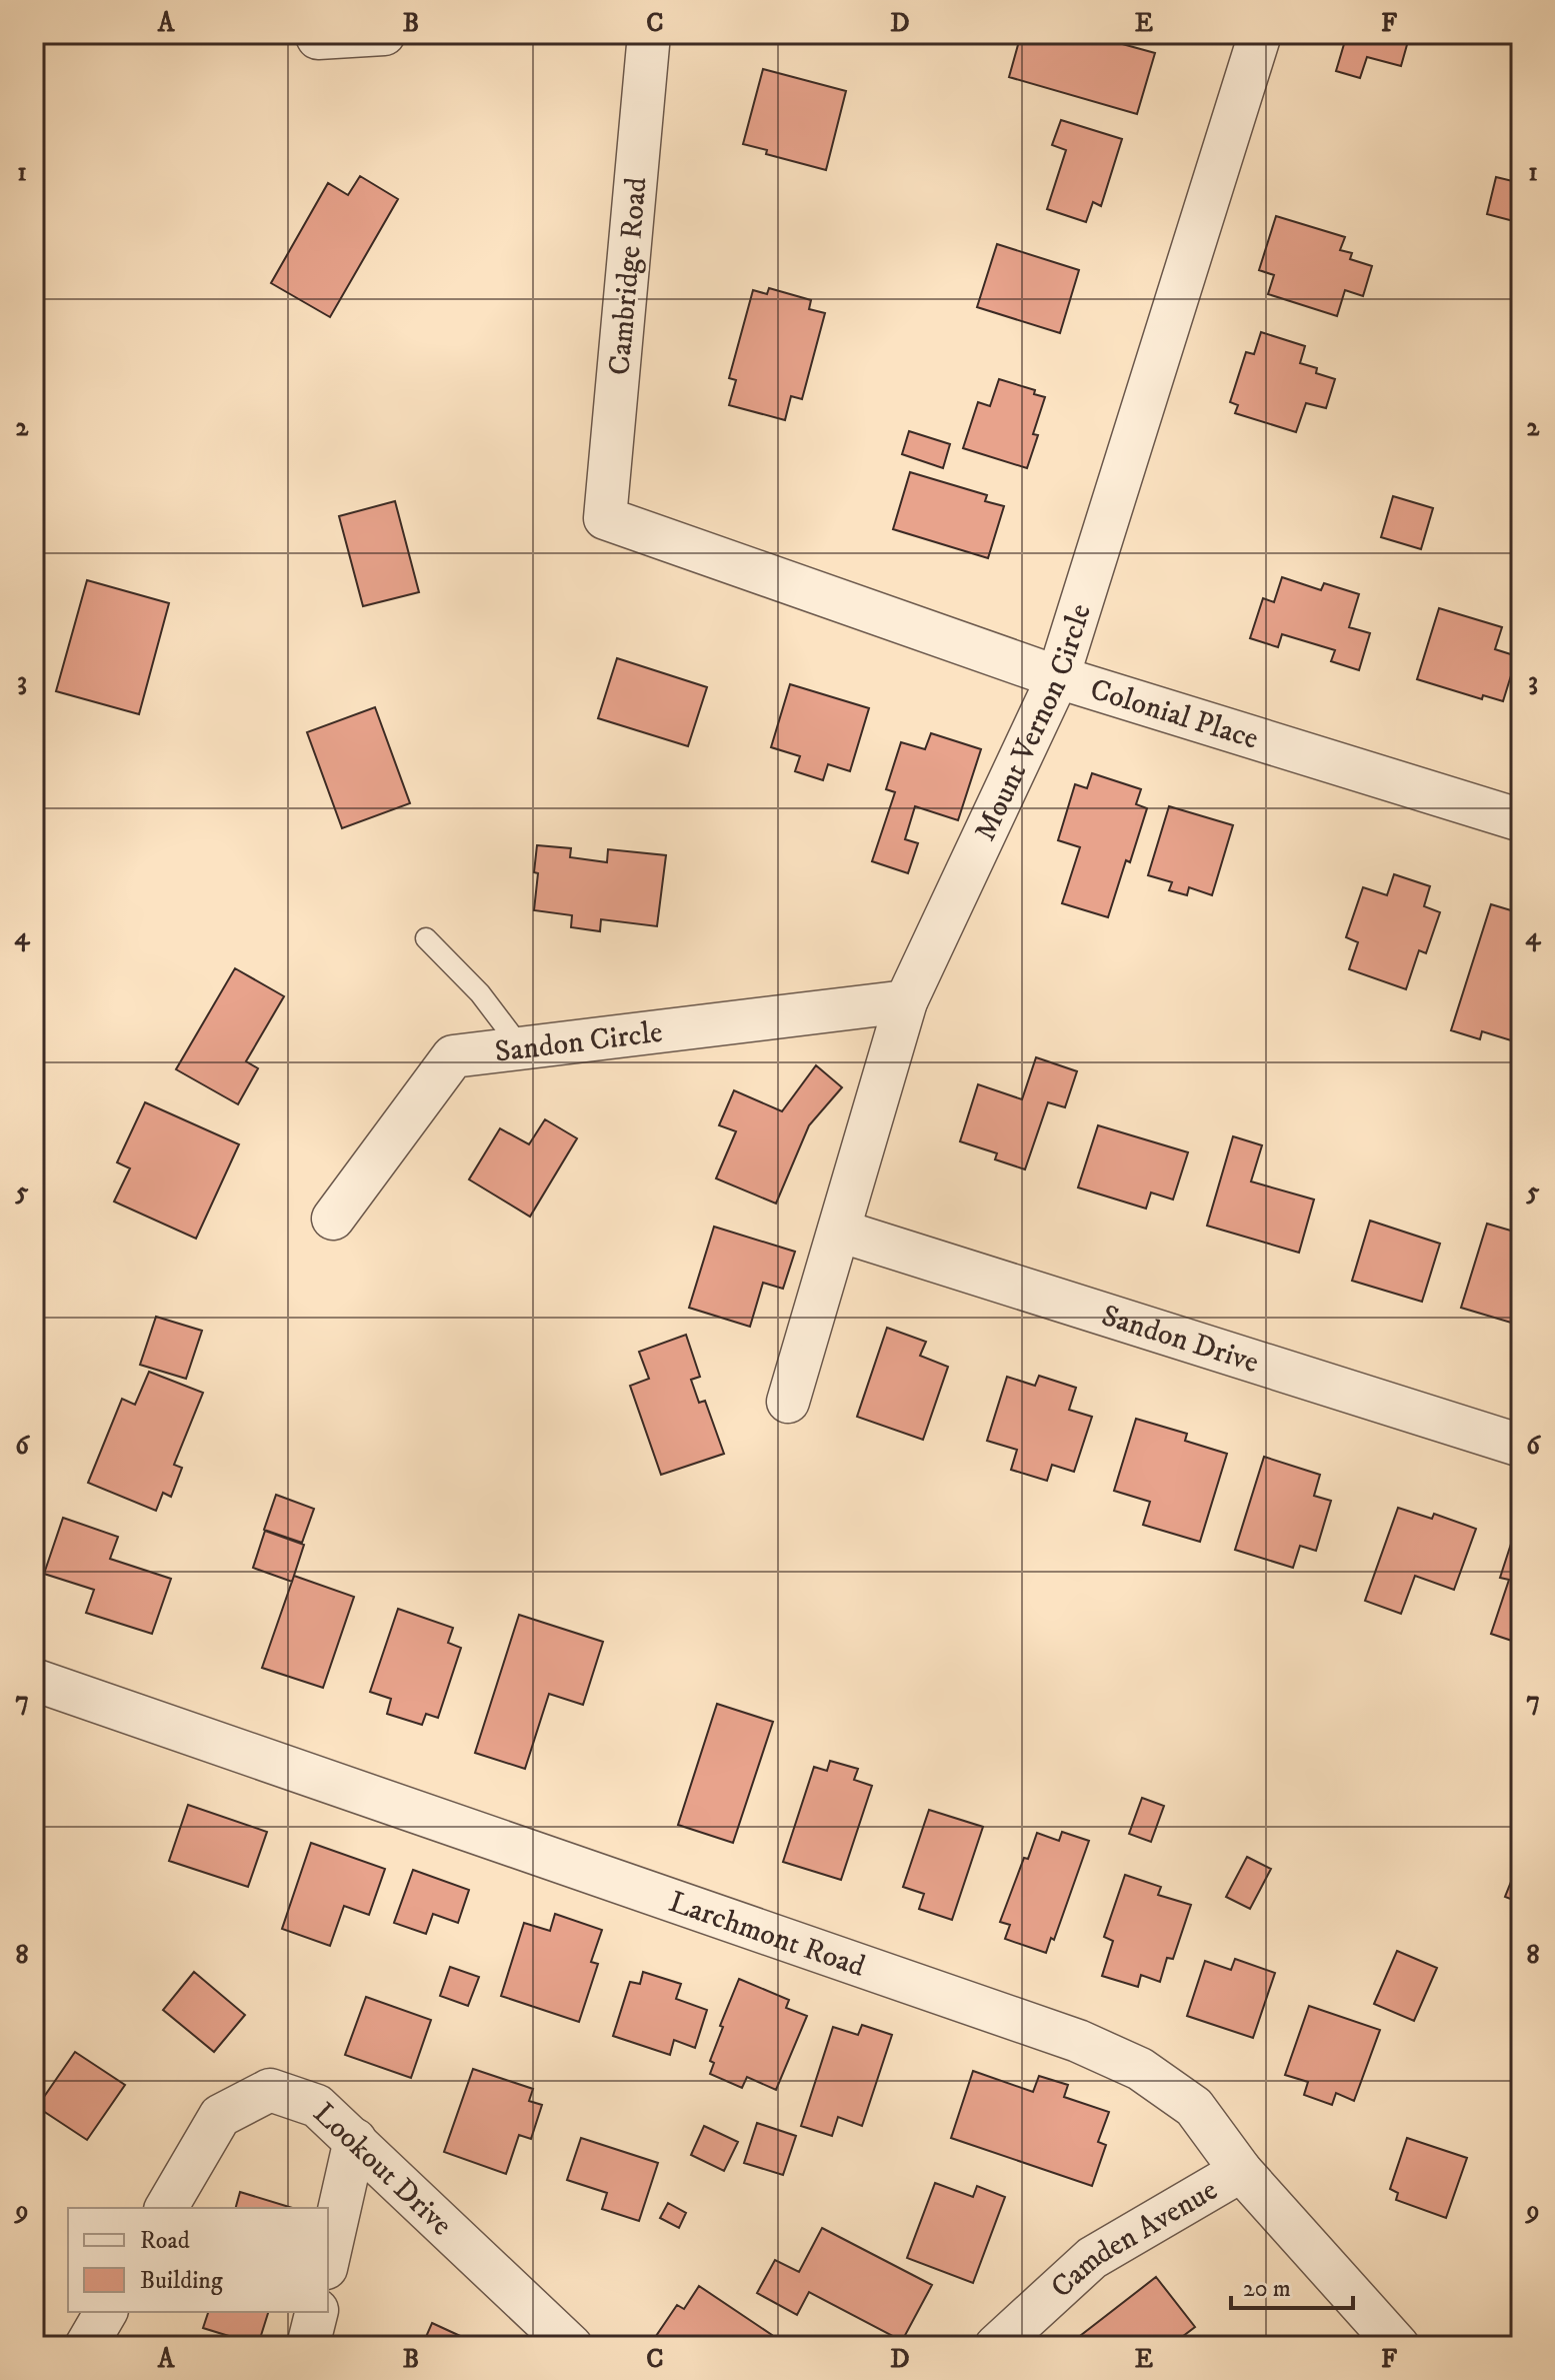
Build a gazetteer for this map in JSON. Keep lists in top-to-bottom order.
{
  "streets": {
    "street": [
      "Cambridge Road",
      "Colonial Place",
      "Mount Vernon Circle",
      "Sandon Circle",
      "Sandon Drive",
      "Larchmont Road",
      "Lookout Drive",
      "Camden Avenue"
    ]
  },
  "crossings": [
    ["Cambridge Road", "Colonial Place"],
    ["Colonial Place", "Mount Vernon Circle"],
    ["Mount Vernon Circle", "Sandon Circle"],
    ["Mount Vernon Circle", "Sandon Drive"],
    ["Larchmont Road", "Camden Avenue"]
  ],
  "legend": ["Road", "Building"],
  "scale_bar": "20 m",
  "grid": {
    "columns": [
      "A",
      "B",
      "C",
      "D",
      "E",
      "F"
    ],
    "rows": [
      "1",
      "2",
      "3",
      "4",
      "5",
      "6",
      "7",
      "8",
      "9"
    ]
  }
}
